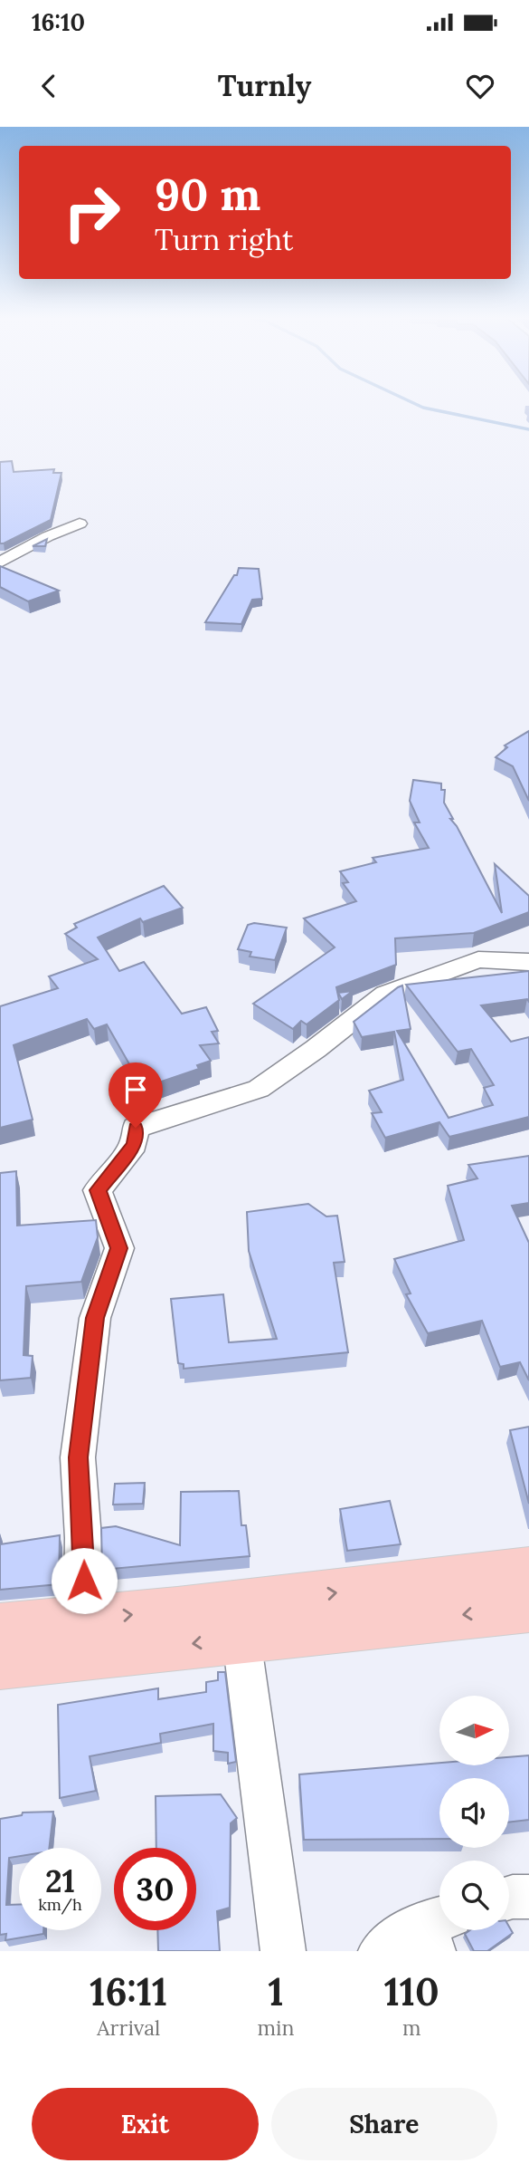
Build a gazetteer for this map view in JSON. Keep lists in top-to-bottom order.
{
  "north": "right",
  "page": {
    "status": "16:10",
    "header": "Turnly",
    "turn": ["90 m", "Turn right"],
    "speed": "21 km/h",
    "limit": "30",
    "eta": [
      "16:11",
      "Arrival",
      "1",
      "min",
      "110",
      "m"
    ],
    "buttons": ["Exit", "Share"]
  }
}
